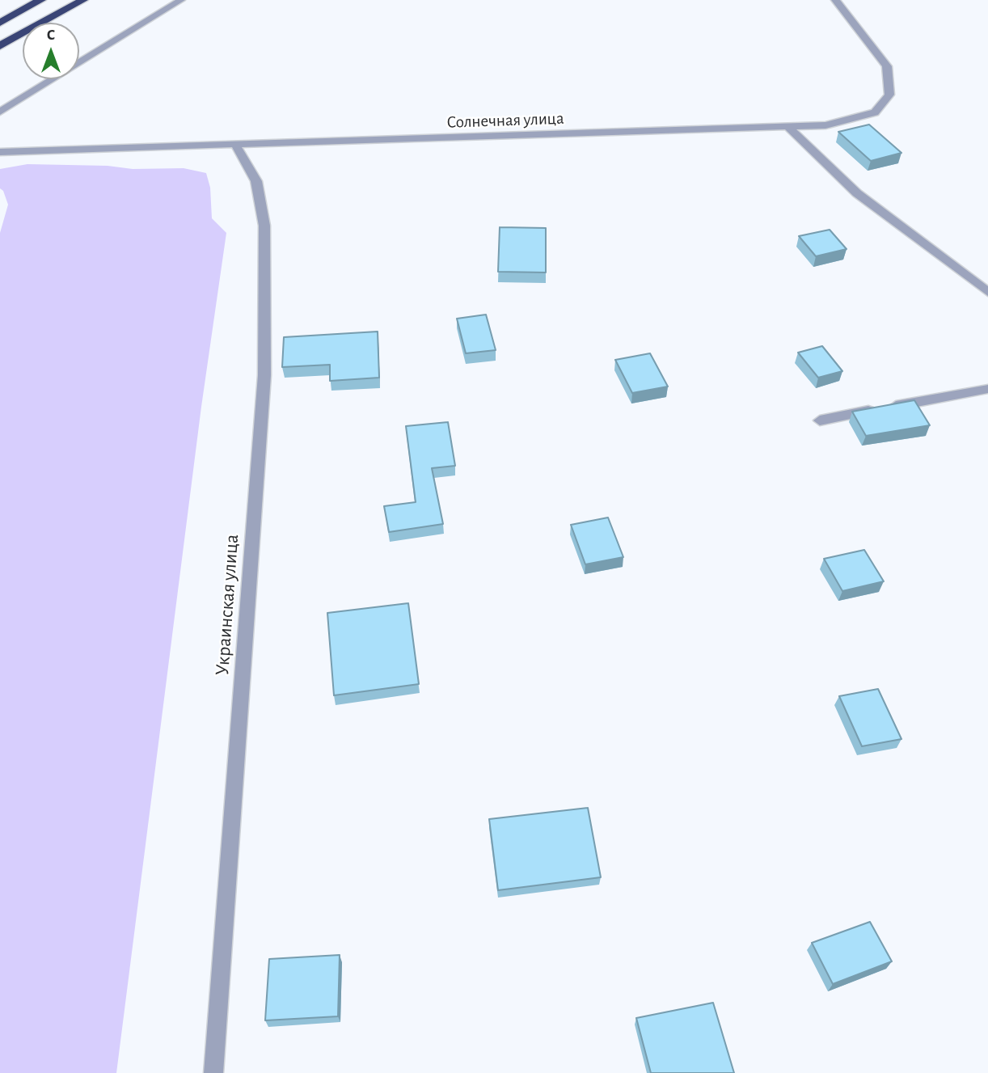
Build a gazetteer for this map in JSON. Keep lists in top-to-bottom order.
{
  "streets": {
    "street": ["Солнечная улица", "Украинская улица"]
  },
  "crossings": [
    ["Солнечная улица", "Украинская улица"]
  ],
  "north": "top"
}
